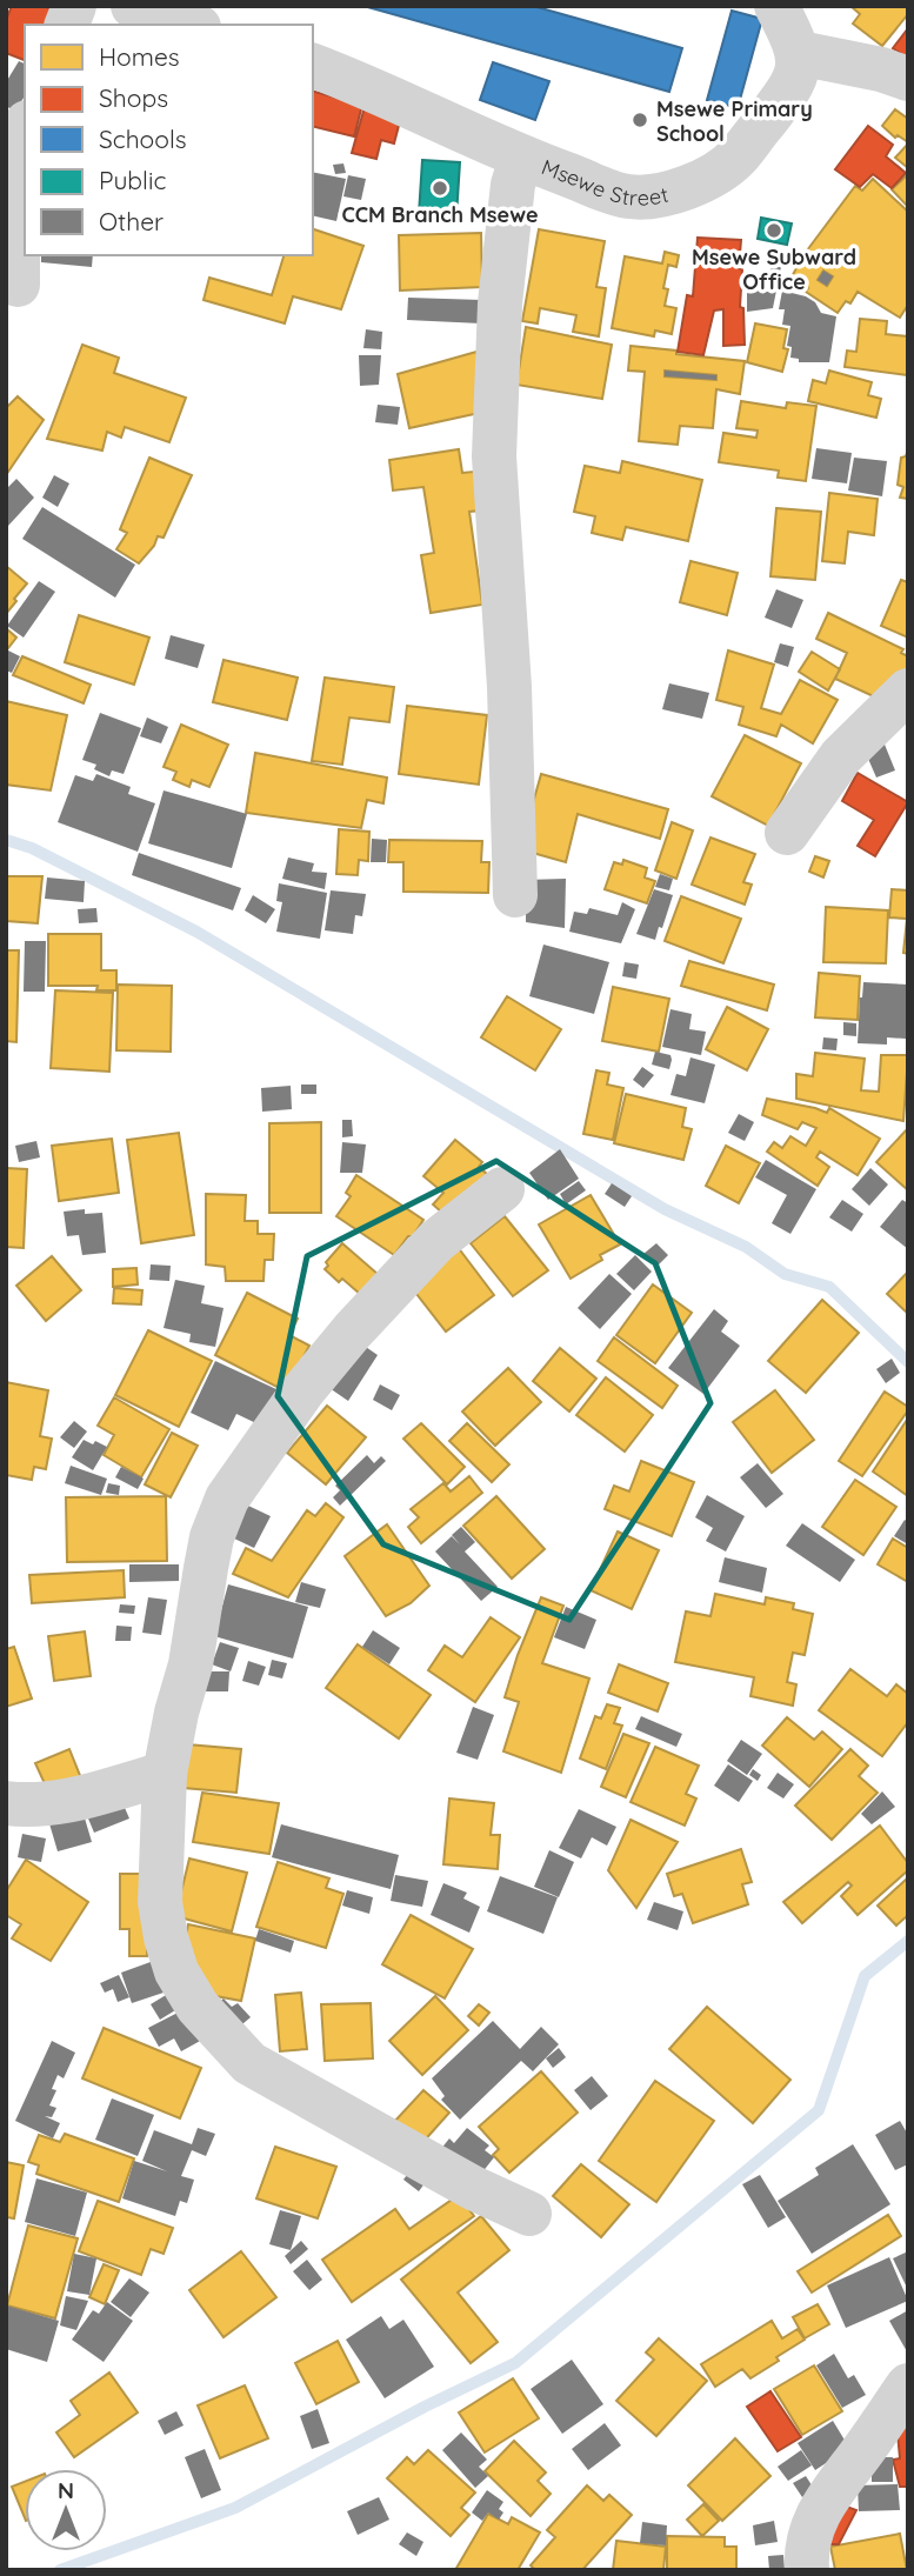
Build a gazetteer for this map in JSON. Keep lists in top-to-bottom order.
{
  "streets": {
    "street": ["Msewe Street"]
  },
  "places": ["Msewe Primary School", "CCM Branch Msewe", "Msewe Subward Office"],
  "legend": [
    "Homes",
    "Shops",
    "Schools",
    "Public",
    "Other"
  ],
  "north": "top"
}
